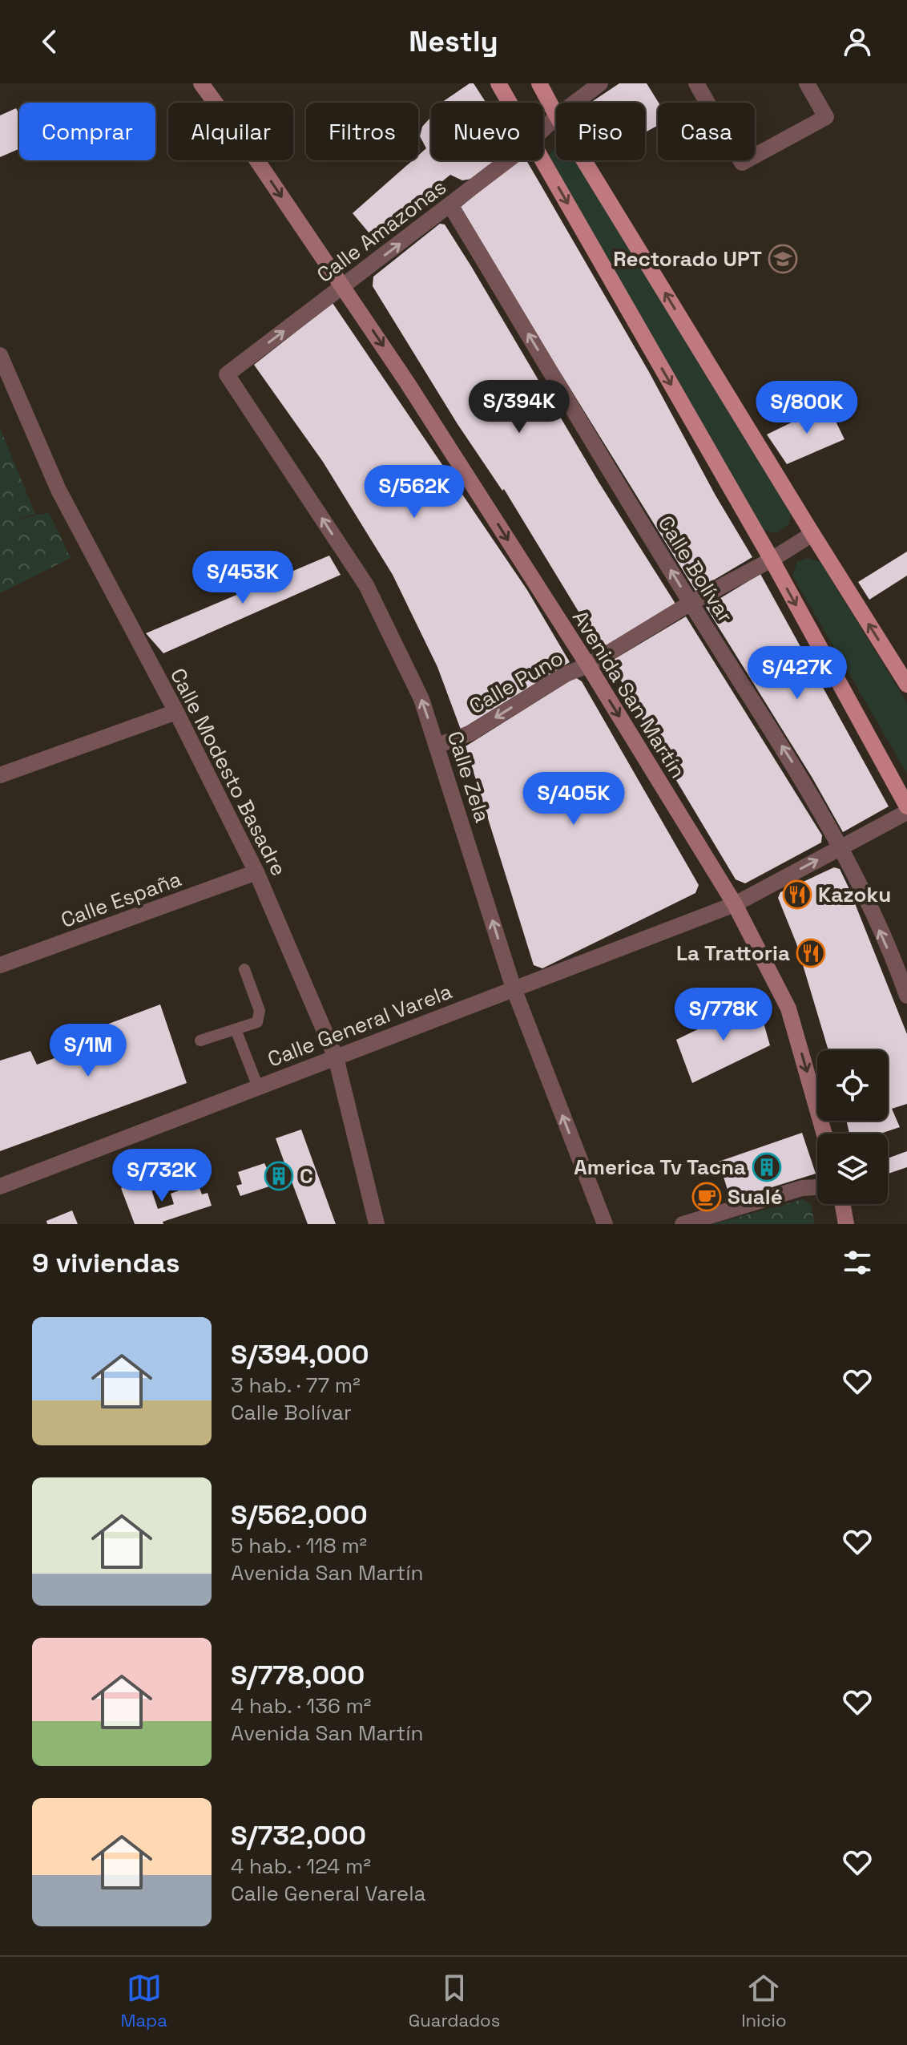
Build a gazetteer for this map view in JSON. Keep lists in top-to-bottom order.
{
  "streets": {
    "street": [
      "Calle Amazonas",
      "Calle Bolívar",
      "Calle Puno",
      "Avenida San Martín",
      "Calle Modesto Basadre",
      "Calle Zela",
      "Calle España",
      "Calle General Varela"
    ]
  },
  "crossings": [
    ["Calle Amazonas", "Calle Bolívar"],
    ["Calle Amazonas", "Avenida San Martín"],
    ["Calle Amazonas", "Calle Zela"],
    ["Calle Bolívar", "Calle Puno"],
    ["Calle Bolívar", "Calle General Varela"],
    ["Calle Puno", "Avenida San Martín"],
    ["Calle Puno", "Calle Zela"],
    ["Avenida San Martín", "Calle General Varela"],
    ["Calle Modesto Basadre", "Calle España"],
    ["Calle Modesto Basadre", "Calle General Varela"],
    ["Calle Zela", "Calle General Varela"]
  ],
  "one_way": [
    "Calle Amazonas",
    "Calle Bolívar",
    "Calle Puno",
    "Avenida San Martín",
    "Calle Zela"
  ],
  "places": {
    "school or university": ["Rectorado UPT"],
    "restaurant": ["Kazoku", "La Trattoria"],
    "building": ["America Tv Tacna", "C"],
    "cafe": ["Sualé"]
  },
  "page": {
    "header": "Nestly",
    "chip": [
      "Comprar",
      "Alquilar",
      "Filtros",
      "Nuevo",
      "Piso",
      "Casa"
    ],
    "price": [
      "S/394K",
      "S/800K",
      "S/562K",
      "S/453K",
      "S/427K",
      "S/405K",
      "S/778K",
      "S/1M",
      "S/732K"
    ],
    "heading": "9 viviendas",
    "list": [
      {
        "name": "S/394,000",
        "note": "3 hab. · 77 m² · Calle Bolívar"
      },
      {
        "name": "S/562,000",
        "note": "5 hab. · 118 m² · Avenida San Martín"
      },
      {
        "name": "S/778,000",
        "note": "4 hab. · 136 m² · Avenida San Martín"
      },
      {
        "name": "S/732,000",
        "note": "4 hab. · 124 m² · Calle General Varela"
      }
    ],
    "tabs": ["Mapa", "Guardados", "Inicio"]
  }
}
